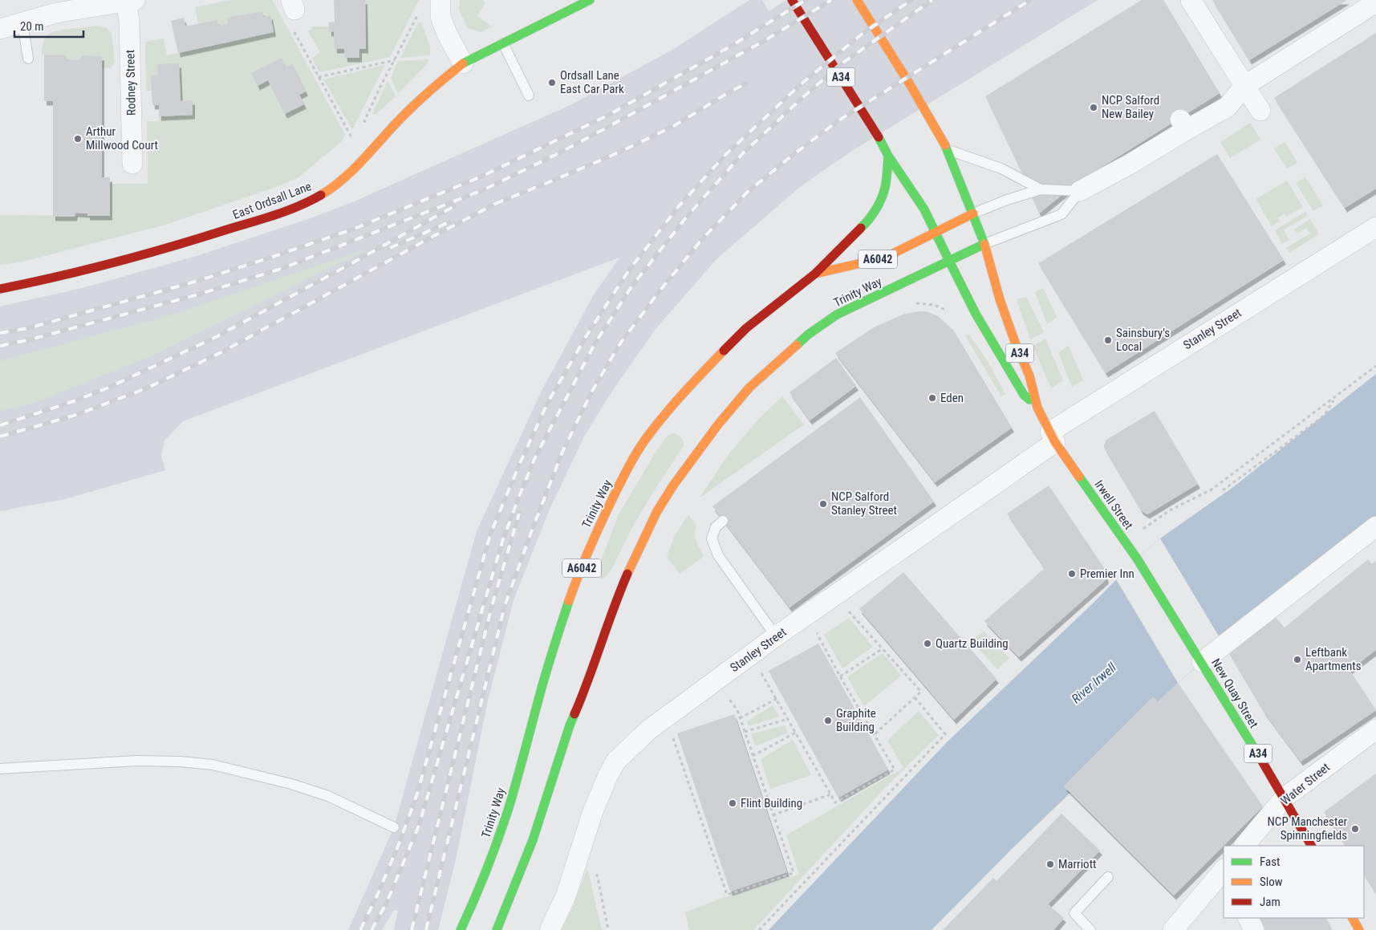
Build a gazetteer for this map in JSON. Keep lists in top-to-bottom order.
{
  "streets": {
    "main road": [
      "A34",
      "East Ordsall Lane",
      "A6042",
      "Trinity Way",
      "Irwell Street",
      "New Quay Street"
    ],
    "street": ["Rodney Street", "Stanley Street", "Water Street"]
  },
  "crossings": [
    ["A34", "Trinity Way"],
    ["A34", "Irwell Street"],
    ["Trinity Way", "Irwell Street"],
    ["Stanley Street", "Irwell Street"],
    ["Irwell Street", "New Quay Street"],
    ["New Quay Street", "Water Street"]
  ],
  "water": ["River Irwell"],
  "places": [
    "Ordsall Lane East Car Park",
    "NCP Salford New Bailey",
    "Arthur Millwood Court",
    "Sainsbury's Local",
    "Eden",
    "NCP Salford Stanley Street",
    "Premier Inn",
    "Quartz Building",
    "Leftbank Apartments",
    "Graphite Building",
    "Flint Building",
    "NCP Manchester Spinningfields",
    "Marriott"
  ],
  "legend": ["Fast", "Slow", "Jam"],
  "scale_bar": "20 m"
}
